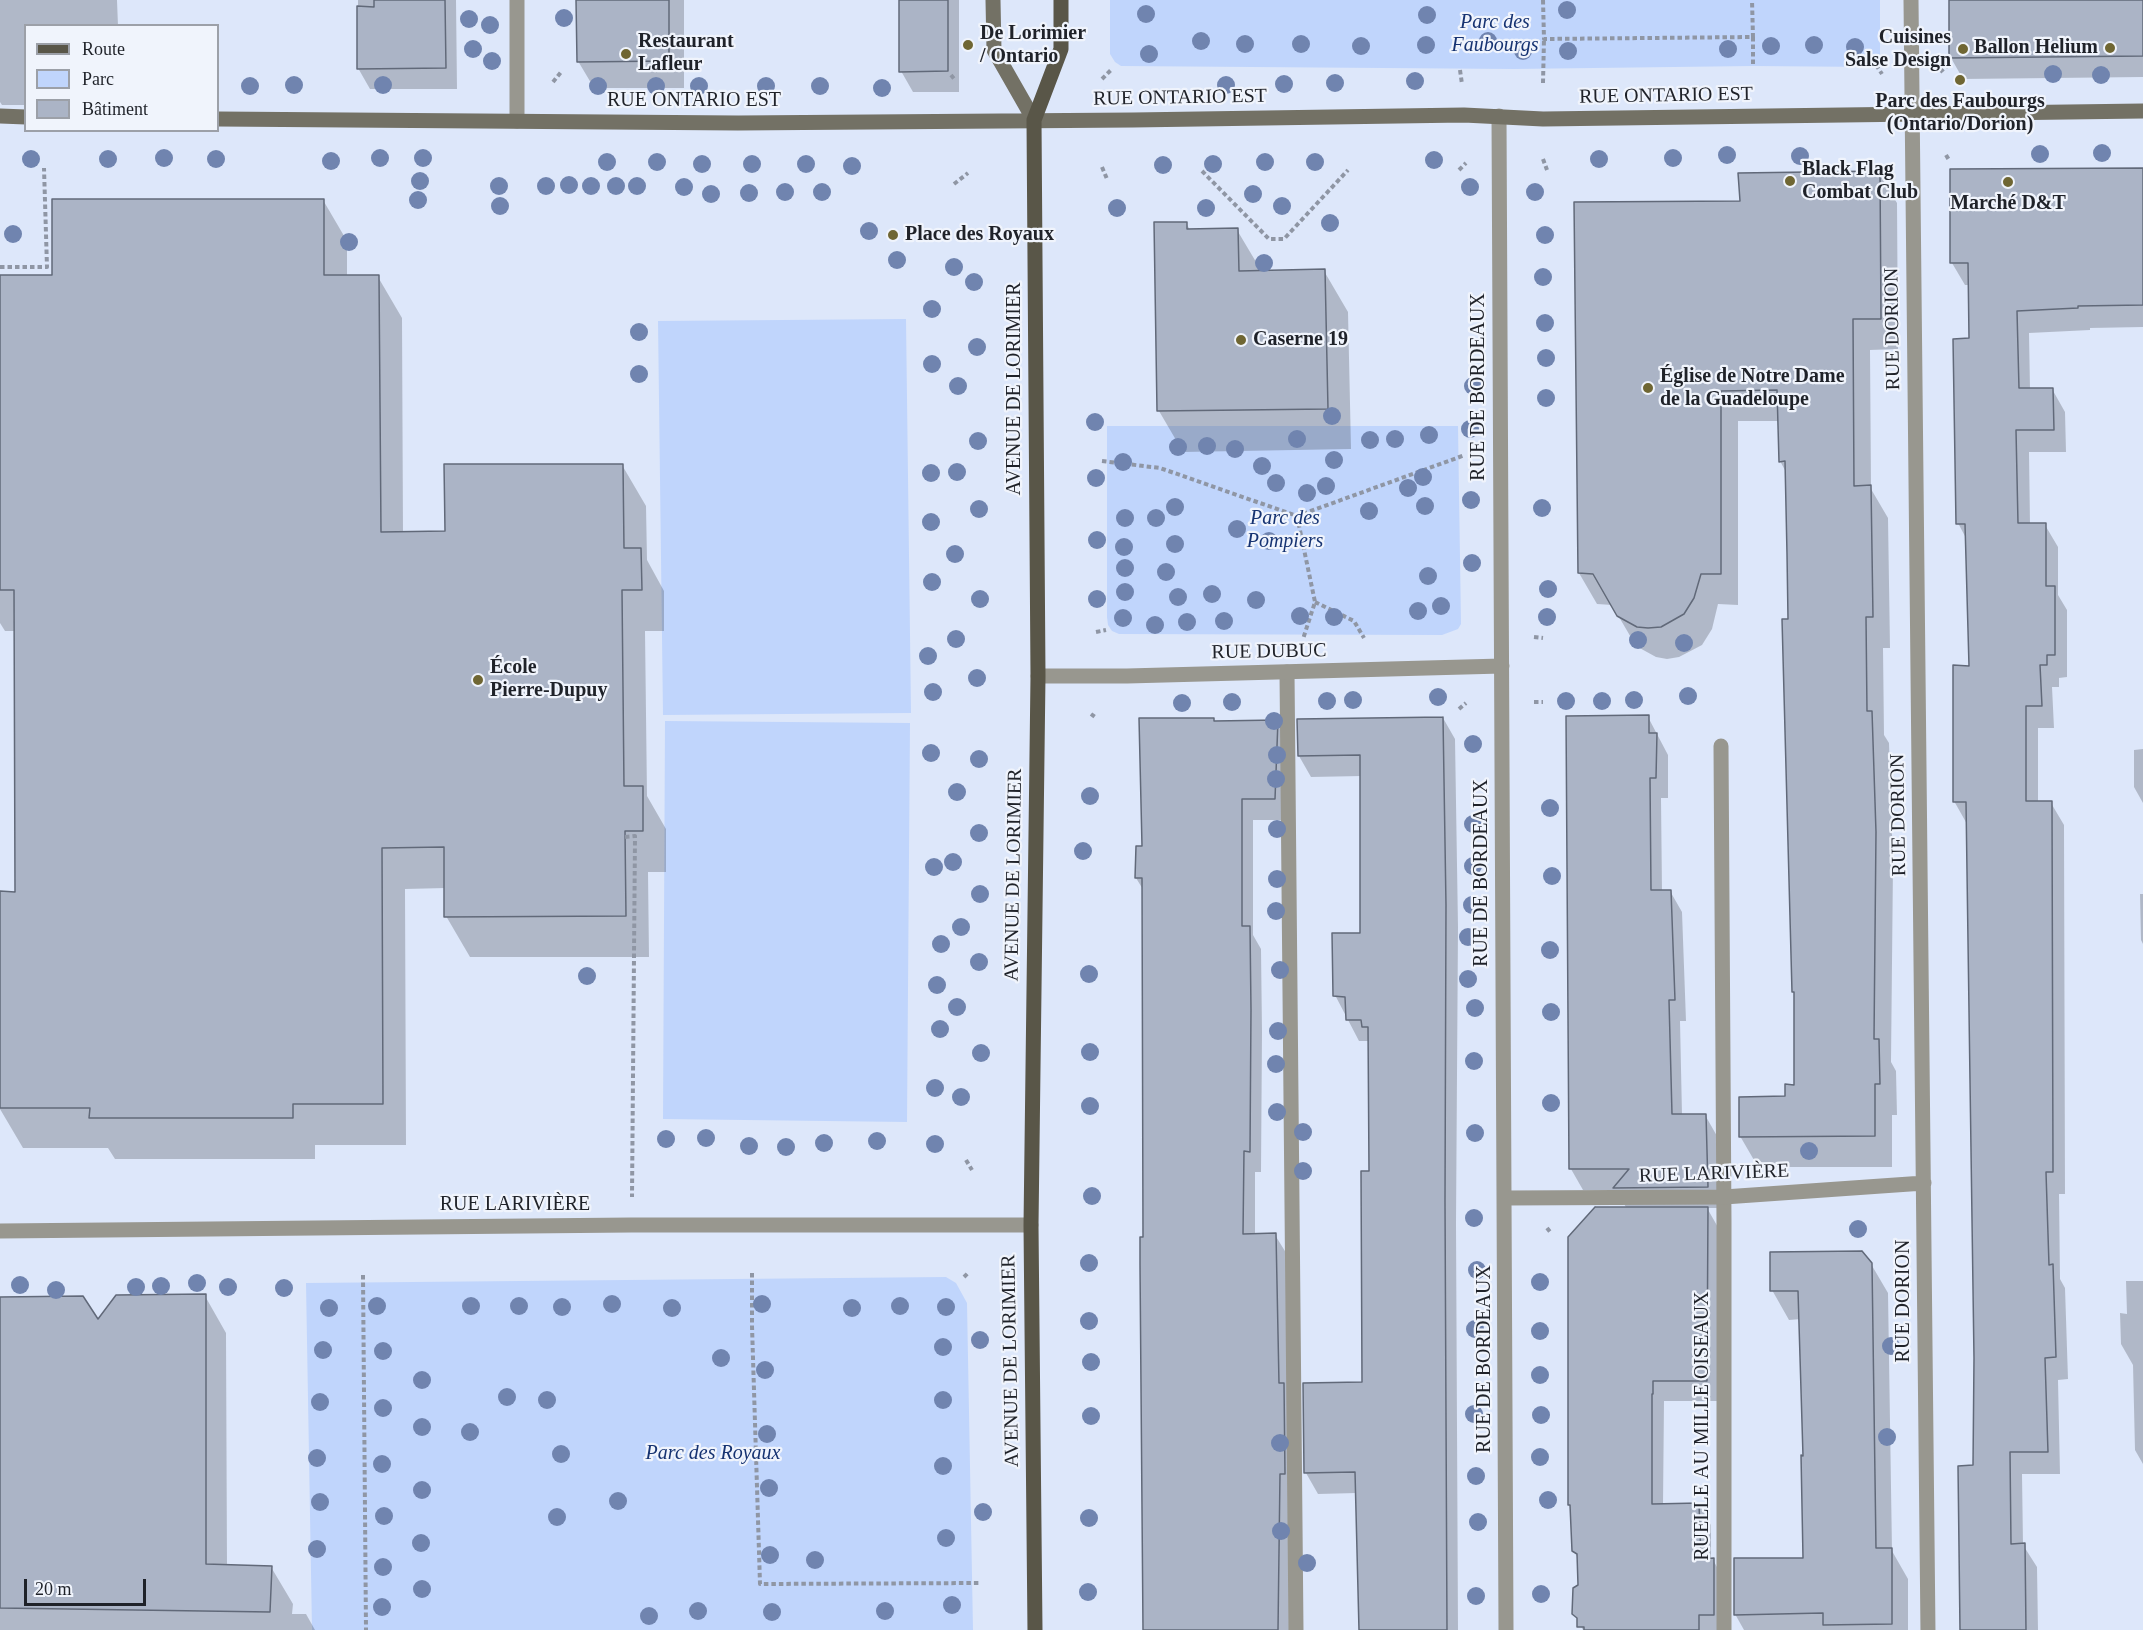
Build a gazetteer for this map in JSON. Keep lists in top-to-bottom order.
{
  "streets": {
    "main road": ["RUE ONTARIO EST", "AVENUE DE LORIMIER"],
    "street": [
      "RUE DORION",
      "RUE DE BORDEAUX",
      "RUE DUBUC",
      "RUE LARIVIÈRE",
      "RUELLE AU MILLE OISEAUX"
    ]
  },
  "crossings": [
    ["RUE ONTARIO EST", "RUE DORION"],
    ["RUE ONTARIO EST", "RUE DE BORDEAUX"],
    ["RUE ONTARIO EST", "AVENUE DE LORIMIER"],
    ["RUE DORION", "RUE LARIVIÈRE"],
    ["RUE DE BORDEAUX", "RUE DUBUC"],
    ["RUE DE BORDEAUX", "RUE LARIVIÈRE"],
    ["AVENUE DE LORIMIER", "RUE DUBUC"],
    ["AVENUE DE LORIMIER", "RUE LARIVIÈRE"],
    ["RUE LARIVIÈRE", "RUELLE AU MILLE OISEAUX"]
  ],
  "parks": ["Parc des Faubourgs", "Parc des Pompiers", "Parc des Royaux"],
  "places": [
    "De Lorimier / Ontario",
    "Ballon Helium",
    "Cuisines Salse Design",
    "Restaurant Lafleur",
    "Parc des Faubourgs (Ontario/Dorion)",
    "Black Flag Combat Club",
    "Marché D&T",
    "Place des Royaux",
    "Caserne 19",
    "Église de Notre Dame de la Guadeloupe",
    "École Pierre-Dupuy"
  ],
  "legend": ["Route", "Parc", "Bâtiment"],
  "scale_bar": "20 m"
}
